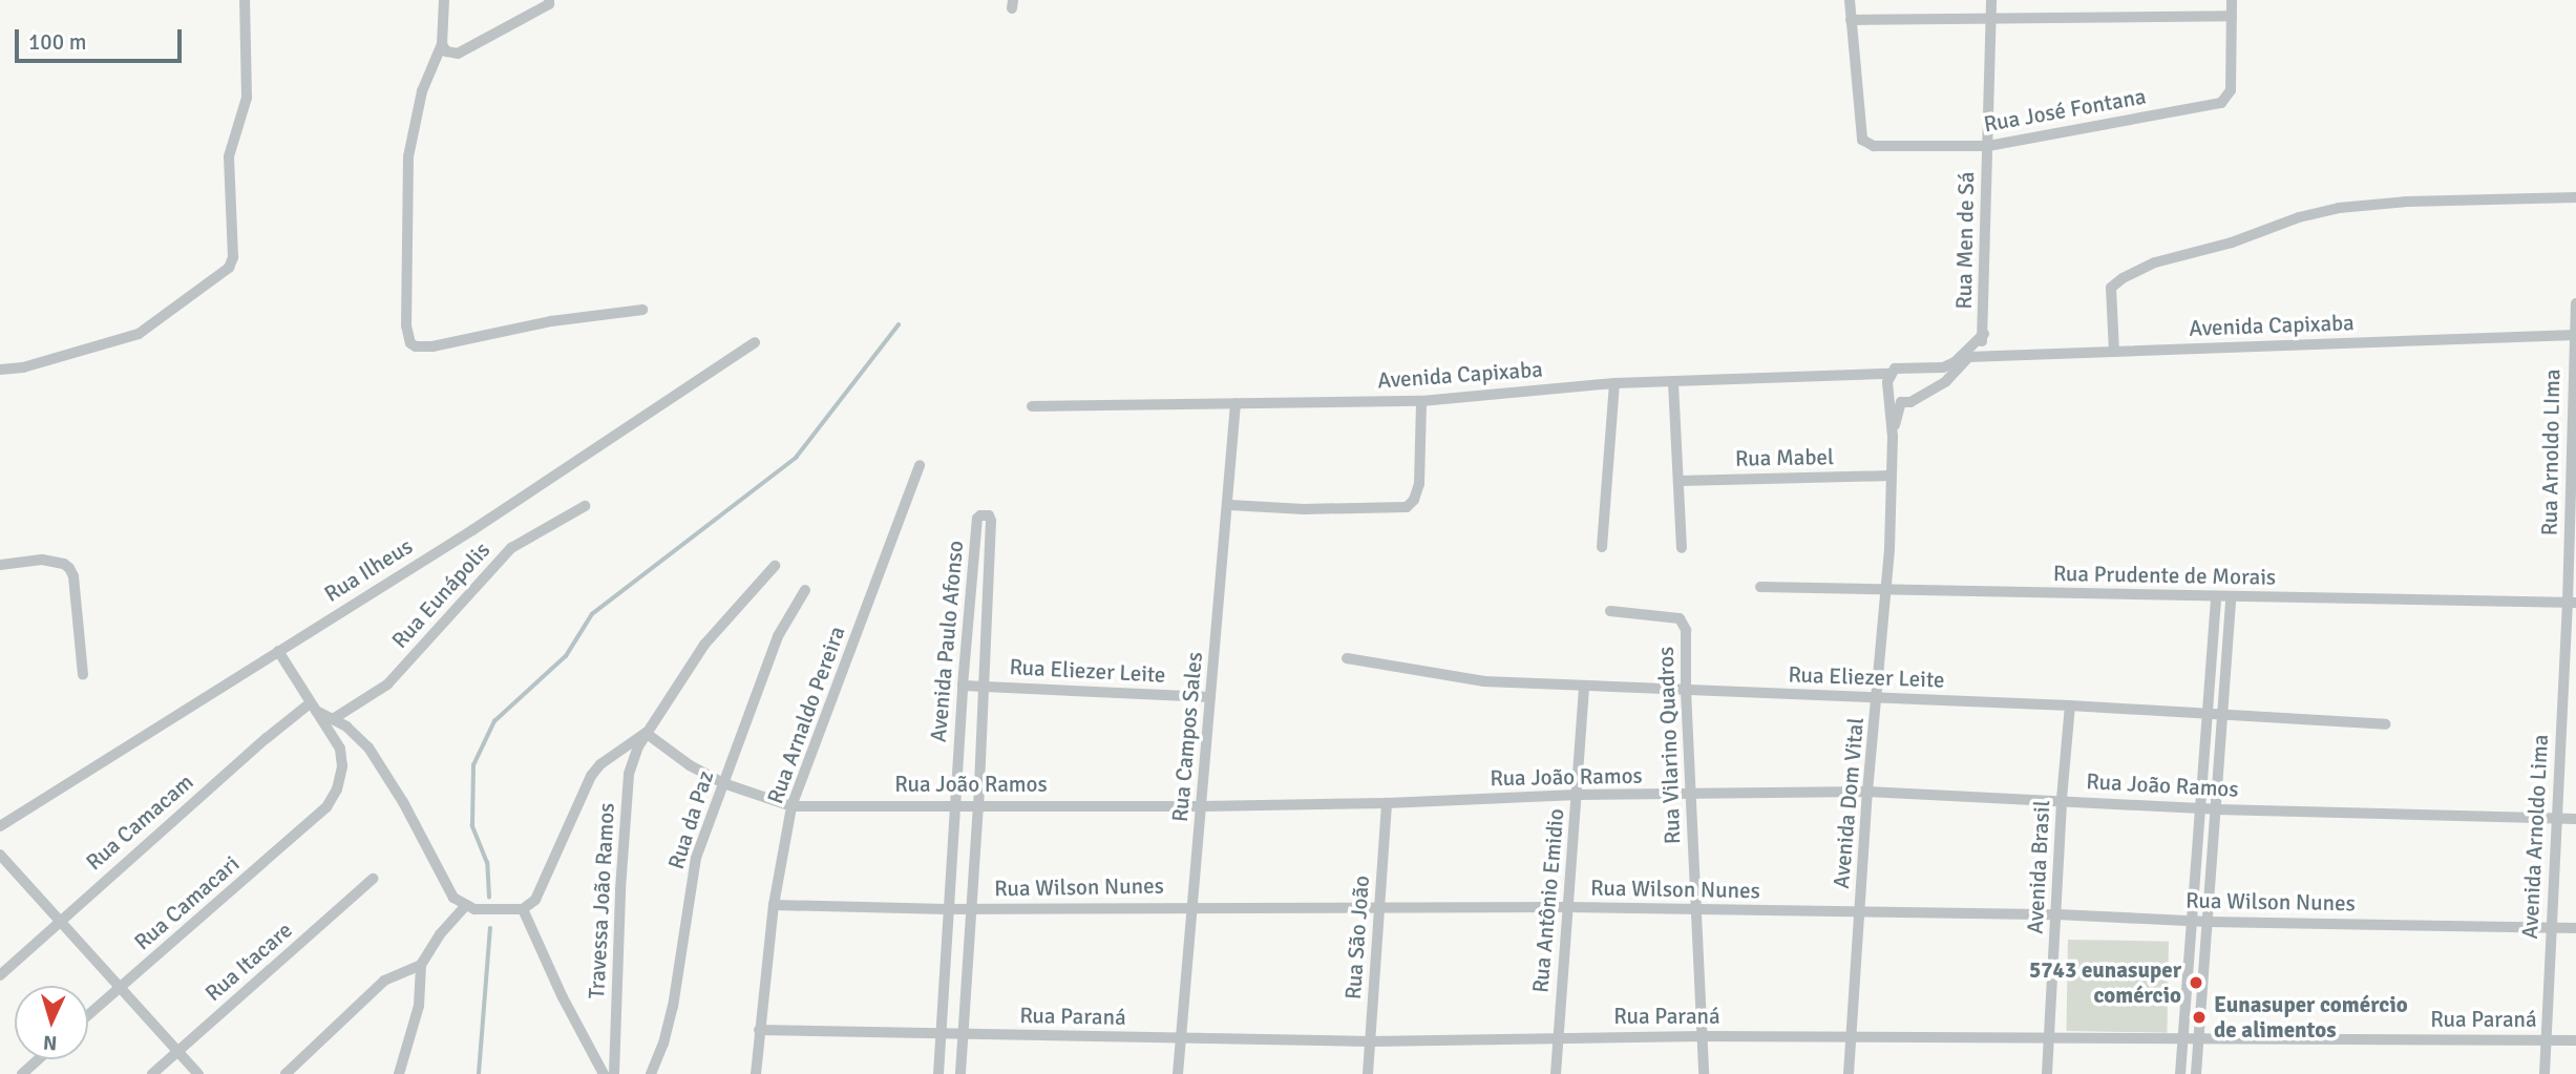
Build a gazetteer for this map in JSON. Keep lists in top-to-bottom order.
{
  "streets": {
    "street": [
      "Rua José Fontana",
      "Rua Men de Sá",
      "Avenida Capixaba",
      "Rua Arnoldo LIma",
      "Rua Mabel",
      "Rua Ilheus",
      "Rua Prudente de Morais",
      "Rua Eunápolis",
      "Avenida Paulo Afonso",
      "Rua Eliezer Leite",
      "Rua Arnaldo Pereira",
      "Rua Campos Sales",
      "Rua Vilarino Quadros",
      "Rua João Ramos",
      "Avenida Dom Vital",
      "Rua da Paz",
      "Rua Camacam",
      "Avenida Arnoldo Lima",
      "Avenida Brasil",
      "Rua Wilson Nunes",
      "Travessa João Ramos",
      "Rua Antônio Emidio",
      "Rua Camacari",
      "Rua São João",
      "Rua Itacare",
      "Rua Paraná"
    ]
  },
  "crossings": [
    ["Rua José Fontana", "Rua Men de Sá"],
    ["Rua Men de Sá", "Avenida Capixaba"],
    ["Rua Men de Sá", "Avenida Dom Vital"],
    ["Avenida Capixaba", "Rua Arnoldo LIma"],
    ["Avenida Capixaba", "Rua Campos Sales"],
    ["Avenida Capixaba", "Avenida Dom Vital"],
    ["Rua Arnoldo LIma", "Rua Prudente de Morais"],
    ["Rua Arnoldo LIma", "Avenida Arnoldo Lima"],
    ["Rua Mabel", "Avenida Dom Vital"],
    ["Rua Prudente de Morais", "Avenida Dom Vital"],
    ["Rua Prudente de Morais", "Avenida Arnoldo Lima"],
    ["Avenida Paulo Afonso", "Rua Eliezer Leite"],
    ["Avenida Paulo Afonso", "Rua João Ramos"],
    ["Avenida Paulo Afonso", "Rua Wilson Nunes"],
    ["Avenida Paulo Afonso", "Rua Paraná"],
    ["Rua Eliezer Leite", "Rua Campos Sales"],
    ["Rua Eliezer Leite", "Rua Vilarino Quadros"],
    ["Rua Eliezer Leite", "Avenida Dom Vital"],
    ["Rua Eliezer Leite", "Avenida Brasil"],
    ["Rua Eliezer Leite", "Rua Antônio Emidio"],
    ["Rua Arnaldo Pereira", "Rua João Ramos"],
    ["Rua Arnaldo Pereira", "Rua Wilson Nunes"],
    ["Rua Arnaldo Pereira", "Rua Paraná"],
    ["Rua Campos Sales", "Rua João Ramos"],
    ["Rua Campos Sales", "Rua Wilson Nunes"],
    ["Rua Campos Sales", "Rua Paraná"],
    ["Rua Vilarino Quadros", "Rua João Ramos"],
    ["Rua Vilarino Quadros", "Rua Wilson Nunes"],
    ["Rua Vilarino Quadros", "Rua Paraná"],
    ["Rua João Ramos", "Avenida Dom Vital"],
    ["Rua João Ramos", "Rua da Paz"],
    ["Rua João Ramos", "Avenida Arnoldo Lima"],
    ["Rua João Ramos", "Avenida Brasil"],
    ["Rua João Ramos", "Travessa João Ramos"],
    ["Rua João Ramos", "Rua Antônio Emidio"],
    ["Rua João Ramos", "Rua São João"],
    ["Avenida Dom Vital", "Rua Wilson Nunes"],
    ["Avenida Dom Vital", "Rua Paraná"],
    ["Rua Camacam", "Rua Camacari"],
    ["Avenida Arnoldo Lima", "Rua Wilson Nunes"],
    ["Avenida Arnoldo Lima", "Rua Paraná"],
    ["Avenida Brasil", "Rua Wilson Nunes"],
    ["Avenida Brasil", "Rua Paraná"],
    ["Rua Wilson Nunes", "Rua Antônio Emidio"],
    ["Rua Wilson Nunes", "Rua São João"],
    ["Rua Antônio Emidio", "Rua Paraná"],
    ["Rua São João", "Rua Paraná"]
  ],
  "places": ["5743 eunasuper comércio", "Eunasuper comércio de alimentos"],
  "scale_bar": "100 m",
  "north": "bottom"
}
